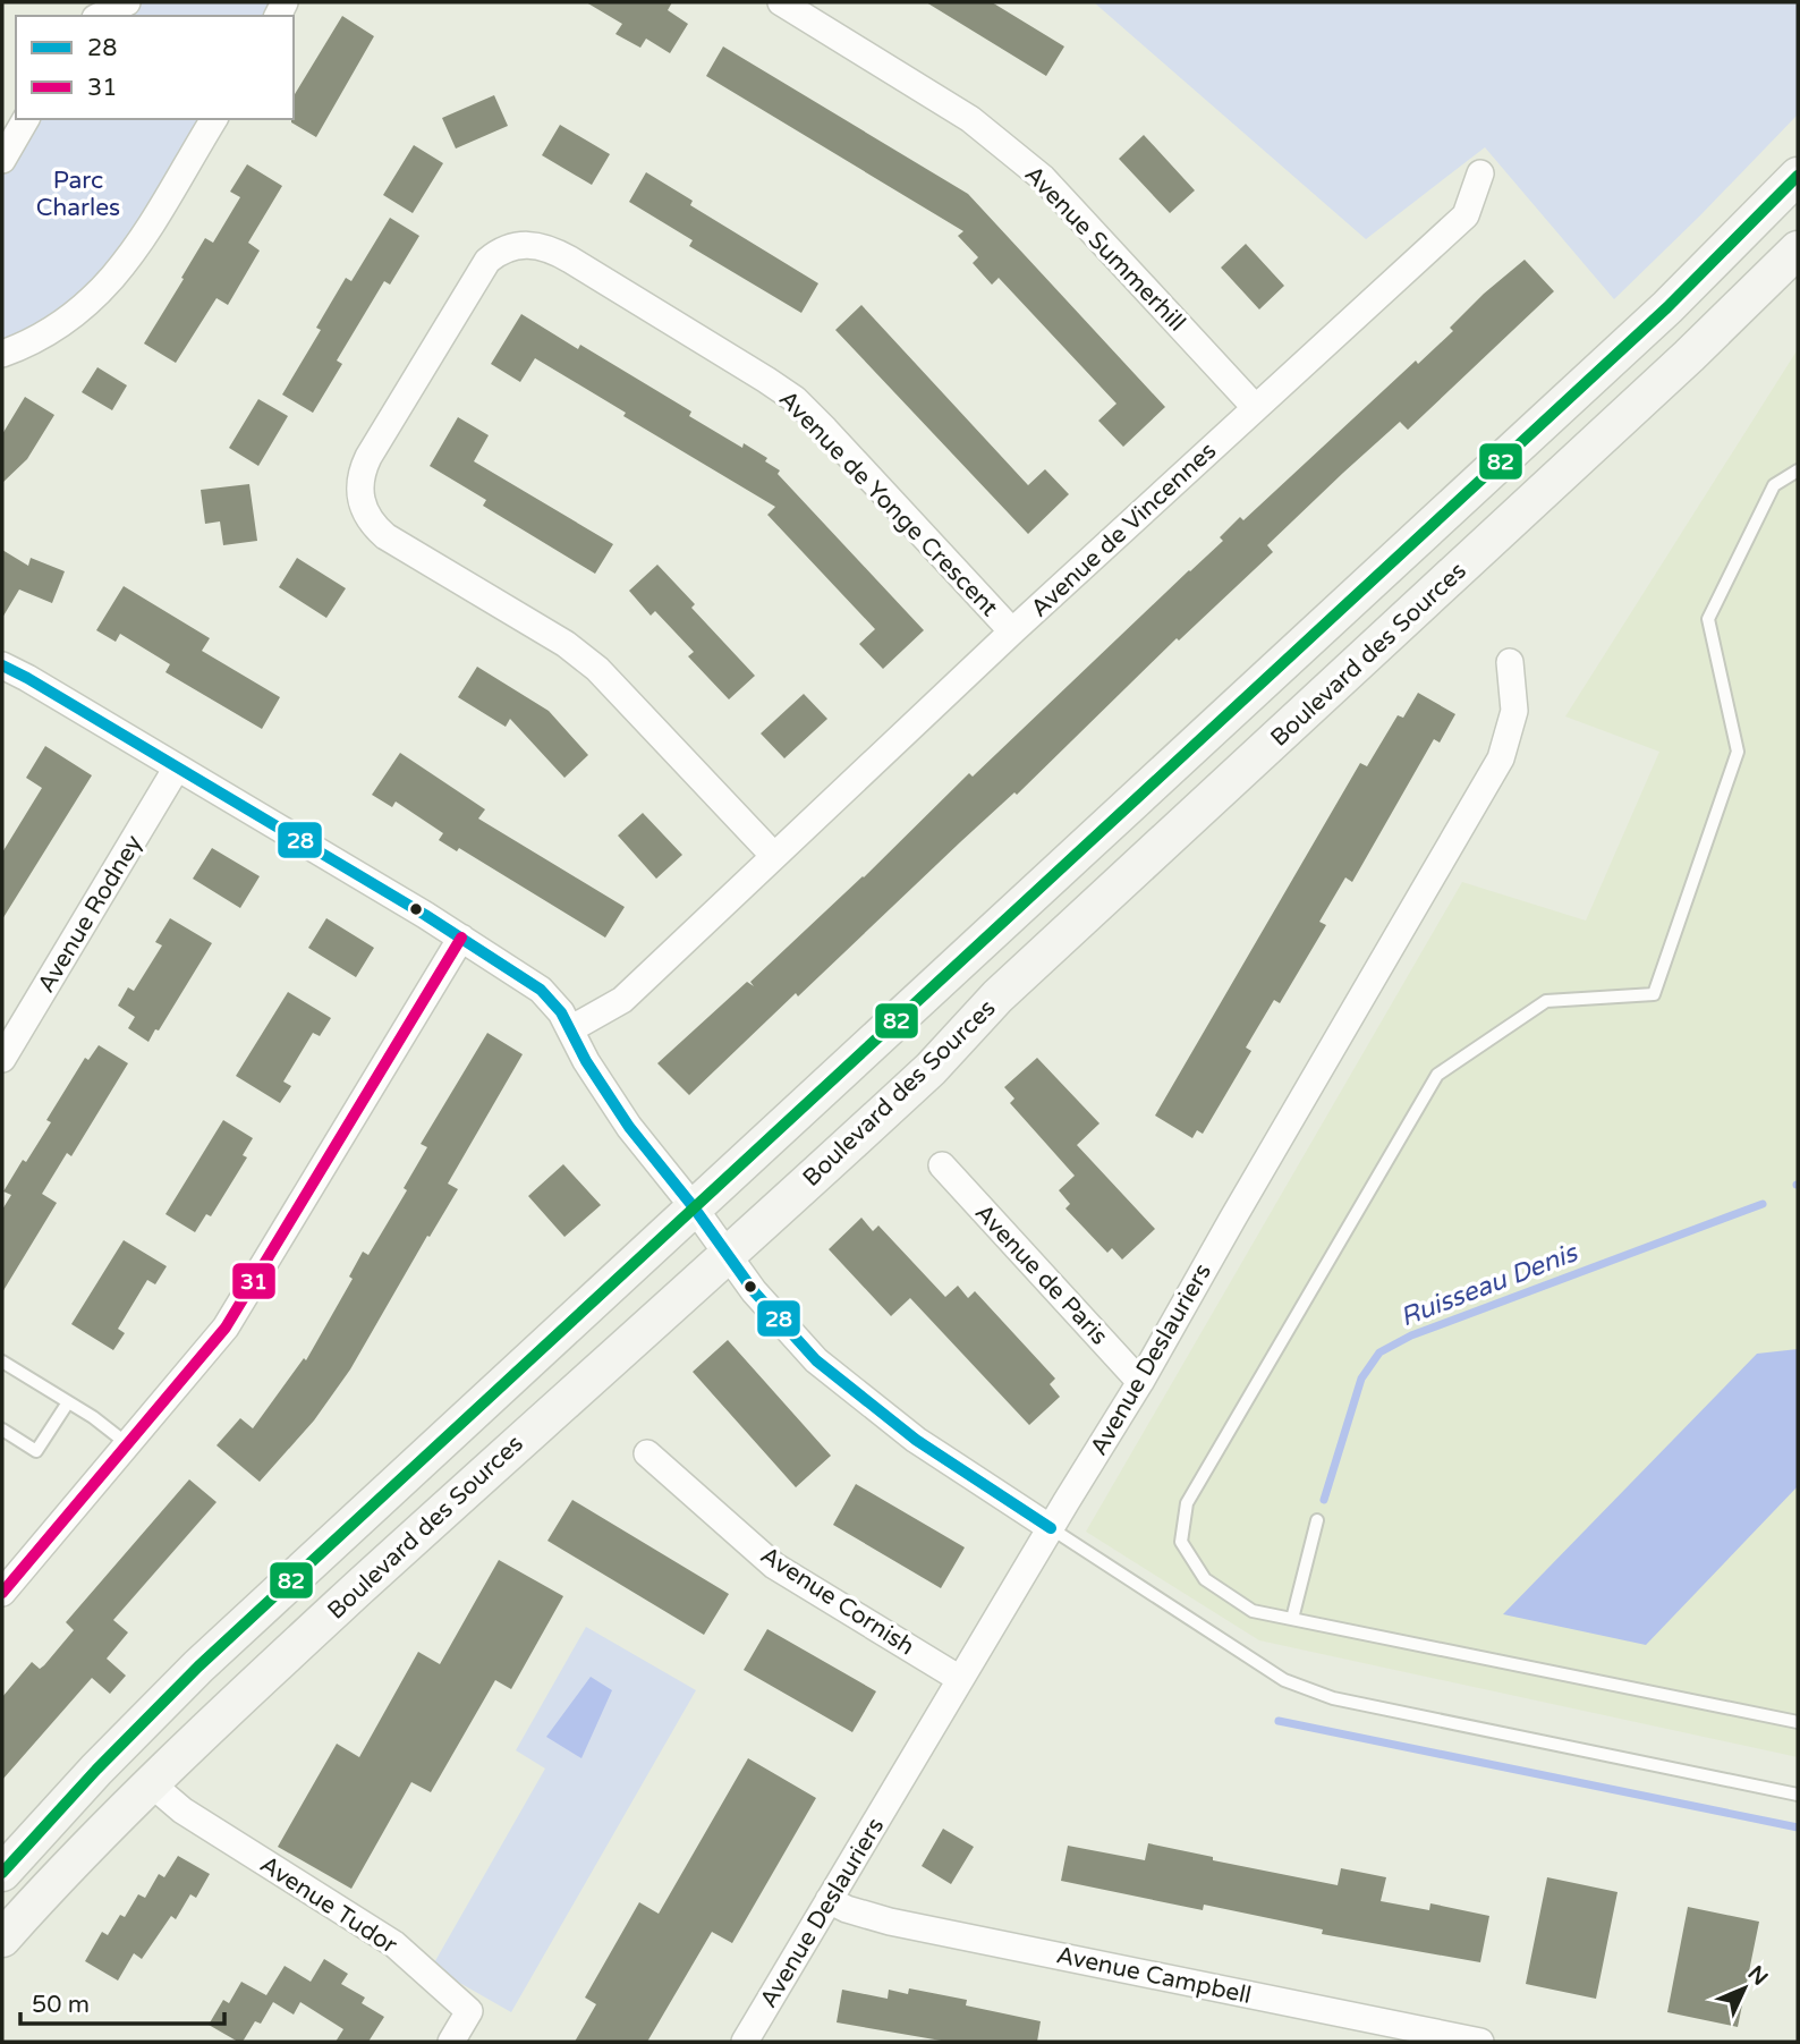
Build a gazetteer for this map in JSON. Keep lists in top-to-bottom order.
{
  "streets": {
    "main road": ["Boulevard des Sources"],
    "street": [
      "Avenue Summerhill",
      "Avenue de Yonge Crescent",
      "Avenue de Vincennes",
      "Avenue Rodney",
      "Avenue de Paris",
      "Avenue Deslauriers",
      "Avenue Cornish",
      "Avenue Tudor",
      "Avenue Campbell"
    ]
  },
  "crossings": [
    ["Avenue Summerhill", "Avenue de Vincennes"],
    ["Avenue de Yonge Crescent", "Avenue de Vincennes"],
    ["Boulevard des Sources", "Avenue Tudor"],
    ["Avenue de Paris", "Avenue Deslauriers"],
    ["Avenue Deslauriers", "Avenue Cornish"],
    ["Avenue Deslauriers", "Avenue Campbell"]
  ],
  "water": ["Ruisseau Denis"],
  "parks": ["Parc Charles"],
  "lines": ["transit line 82", "transit line 28", "transit line 31"],
  "legend": ["28", "31"],
  "scale_bar": "50 m",
  "north": "top right"
}
